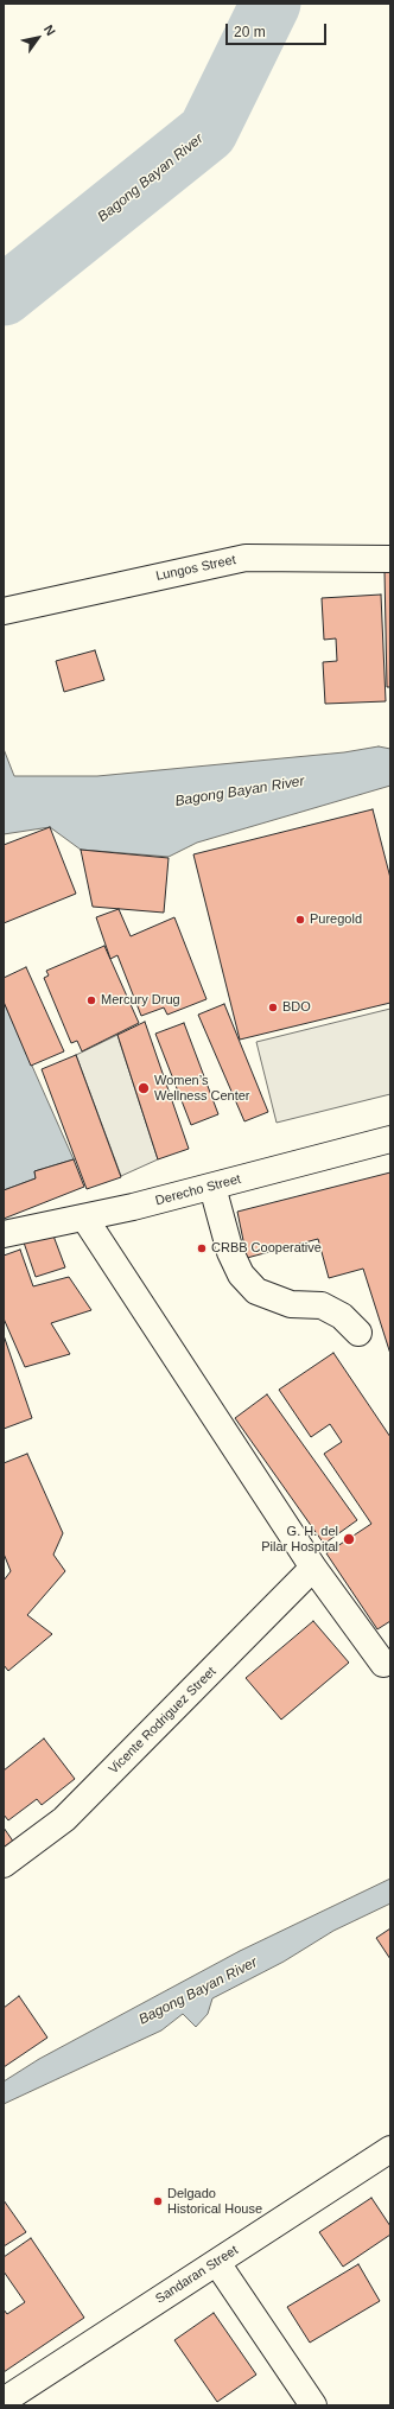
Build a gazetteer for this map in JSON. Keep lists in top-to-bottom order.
{
  "streets": {
    "street": [
      "Lungos Street",
      "Derecho Street",
      "Vicente Rodriguez Street",
      "Sandaran Street"
    ]
  },
  "water": ["Bagong Bayan River"],
  "places": [
    "Puregold",
    "Mercury Drug",
    "BDO",
    "Women’s Wellness Center",
    "CRBB Cooperative",
    "G. H. del Pilar Hospital",
    "Delgado Historical House"
  ],
  "scale_bar": "20 m",
  "north": "top right"
}
